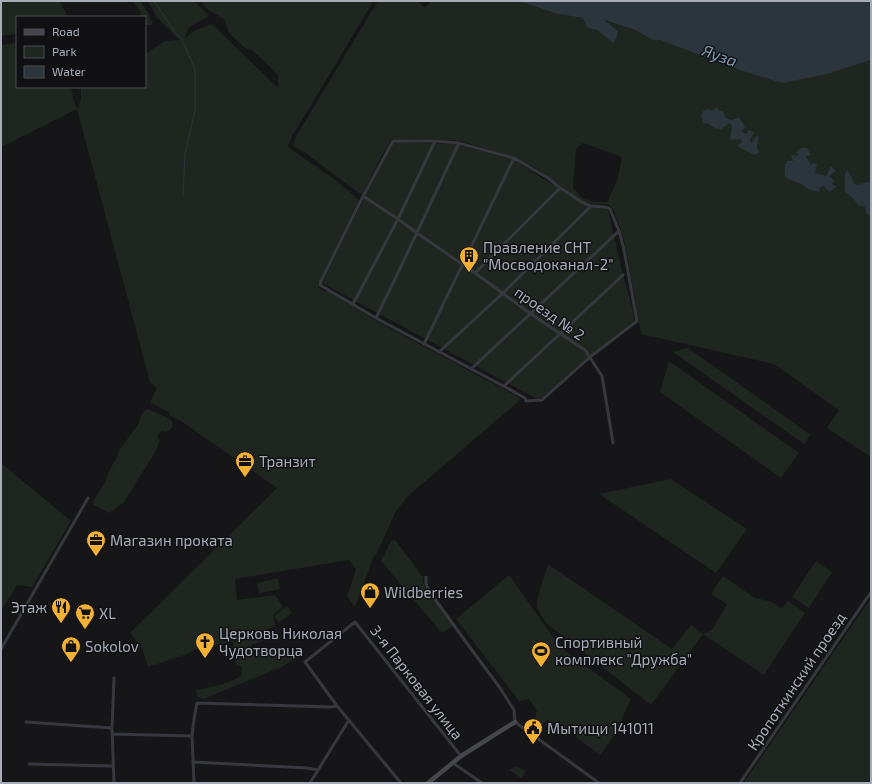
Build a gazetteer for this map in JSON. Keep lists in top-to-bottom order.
{
  "streets": {
    "street": ["проезд № 2", "Кропоткинский проезд", "3-я Парковая улица"]
  },
  "water": ["Яуза"],
  "places": {
    "building": ["Правление СНТ \"Мосводоканал-2\""],
    "office": ["Транзит", "Магазин проката"],
    "shop": ["Wildberries", "Sokolov"],
    "restaurant": ["Этаж"],
    "supermarket": ["XL"],
    "church": ["Церковь Николая Чудотворца"],
    "sports": ["Спортивный комплекс \"Дружба\""],
    "public building": ["Мытищи 141011"]
  },
  "legend": ["Road", "Park", "Water"]
}
